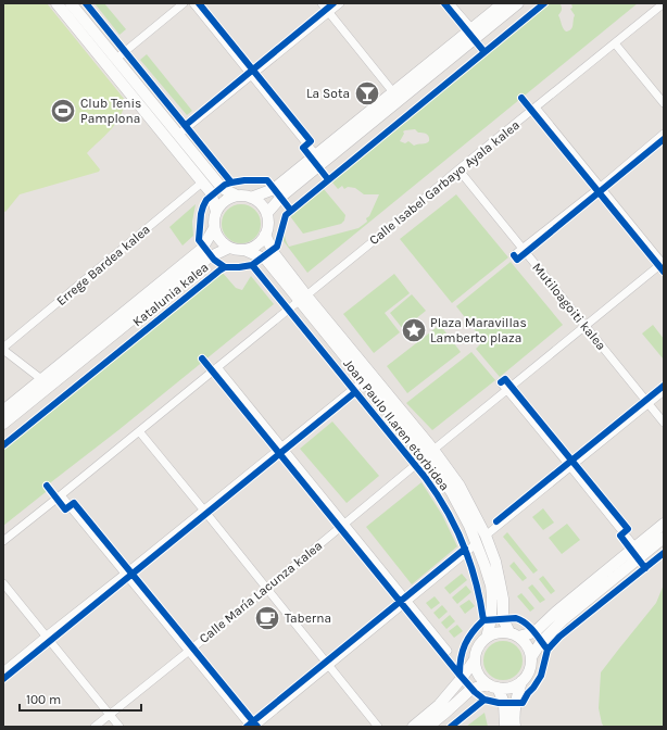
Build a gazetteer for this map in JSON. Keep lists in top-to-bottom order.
{
  "streets": {
    "street": [
      "Calle Isabel Garbayo Ayala kalea",
      "Errege Bardea kalea",
      "Katalunia kalea",
      "Mutiloagoiti kalea",
      "Joan Paulo II.aren etorbidea",
      "Calle María Lacunza kalea"
    ]
  },
  "crossings": [
    ["Calle Isabel Garbayo Ayala kalea", "Mutiloagoiti kalea"],
    ["Calle Isabel Garbayo Ayala kalea", "Joan Paulo II.aren etorbidea"],
    ["Katalunia kalea", "Joan Paulo II.aren etorbidea"],
    ["Mutiloagoiti kalea", "Calle María Lacunza kalea"],
    ["Joan Paulo II.aren etorbidea", "Calle María Lacunza kalea"]
  ],
  "places": {
    "bar": ["La Sota"],
    "sports": ["Club Tenis Pamplona"],
    "place": ["Plaza Maravillas Lamberto plaza"],
    "cafe": ["Taberna"]
  },
  "scale_bar": "100 m"
}
